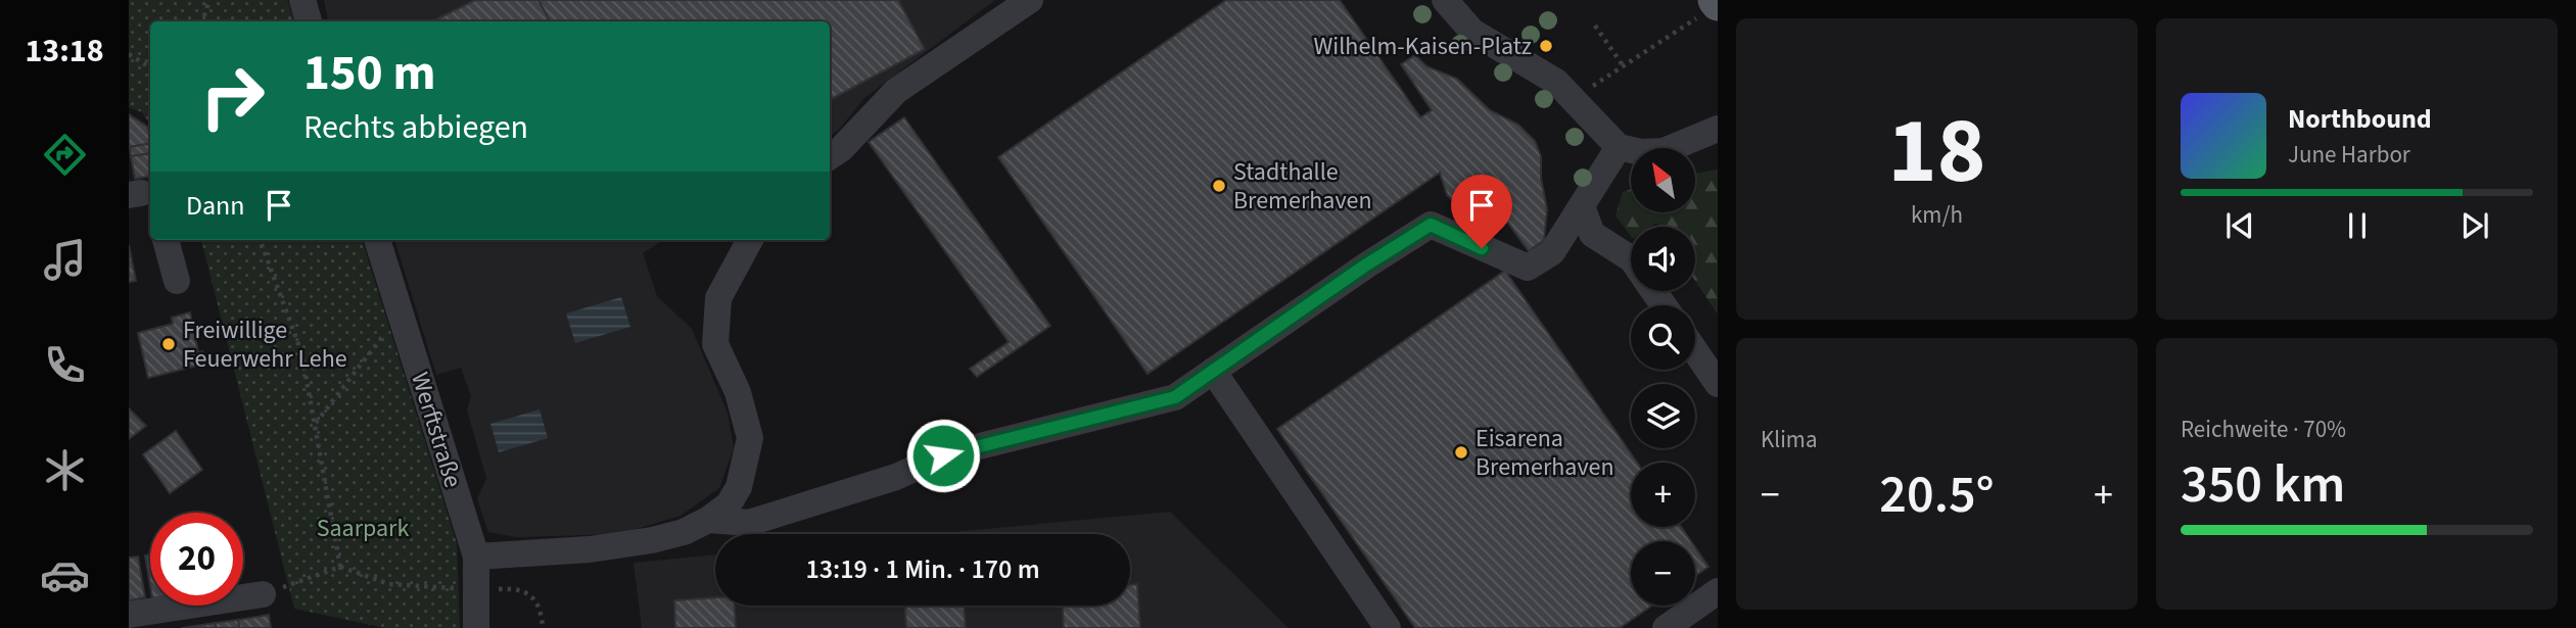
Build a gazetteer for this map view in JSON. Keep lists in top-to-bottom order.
{
  "streets": {
    "street": ["Werftstraße"]
  },
  "parks": ["Saarpark"],
  "places": [
    "Wilhelm-Kaisen-Platz",
    "Stadthalle Bremerhaven",
    "Freiwillige Feuerwehr Lehe",
    "Eisarena Bremerhaven"
  ],
  "north": "top left",
  "page": {
    "tabs": "13:18",
    "tile": [
      ["18", "km/h"],
      "Klima",
      ["Reichweite · 70%", "350 km"]
    ],
    "turn": ["150 m", "Rechts abbiegen"],
    "song": ["Northbound", "June Harbor"],
    "map_buttons": ["+", "−"],
    "then": "Dann",
    "heat": ["−", "20.5°", "+"],
    "limit": "20",
    "trip": "13:19 · 1 Min. · 170 m"
  }
}
